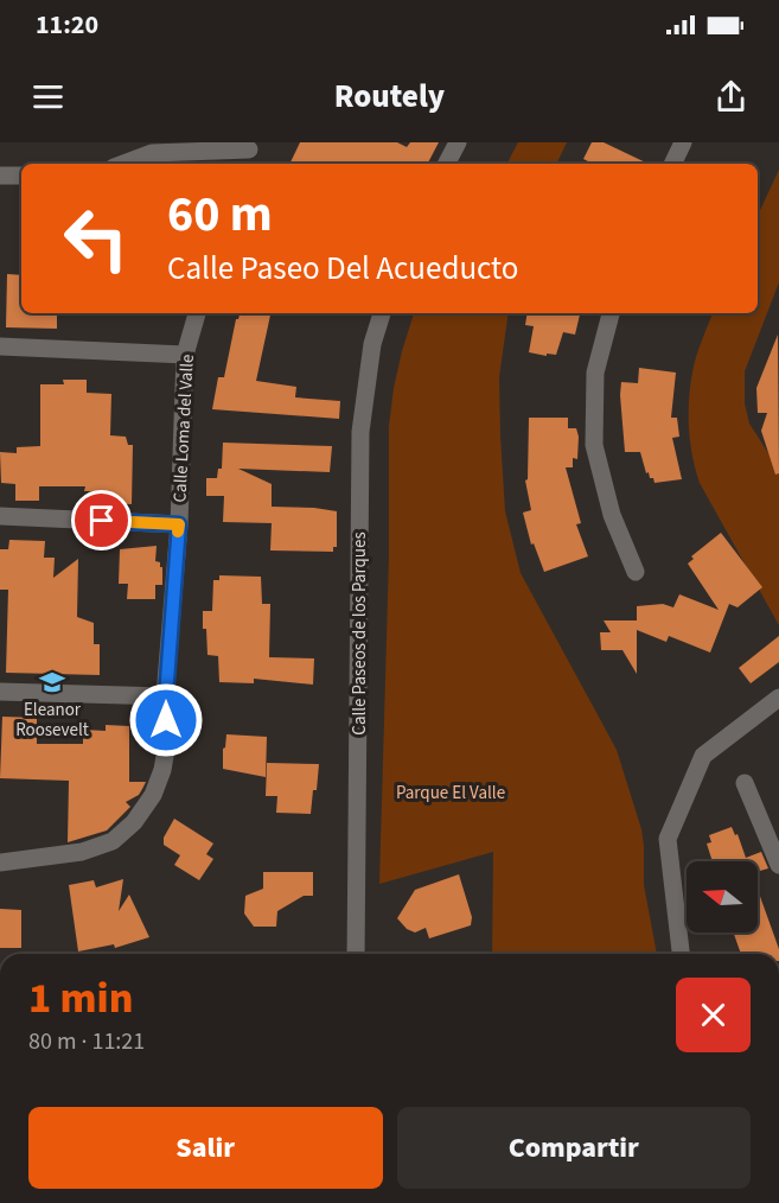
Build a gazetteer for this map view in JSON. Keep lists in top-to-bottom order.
{
  "streets": {
    "street": ["Calle Loma del Valle", "Calle Paseos de los Parques"]
  },
  "parks": ["Parque El Valle"],
  "places": {
    "school or university": ["Eleanor Roosevelt"]
  },
  "north": "left",
  "page": {
    "status": "11:20",
    "header": "Routely",
    "turn": ["60 m", "Calle Paseo Del Acueducto"],
    "heading": ["1 min", "80 m · 11:21"],
    "buttons": ["Salir", "Compartir"]
  }
}
